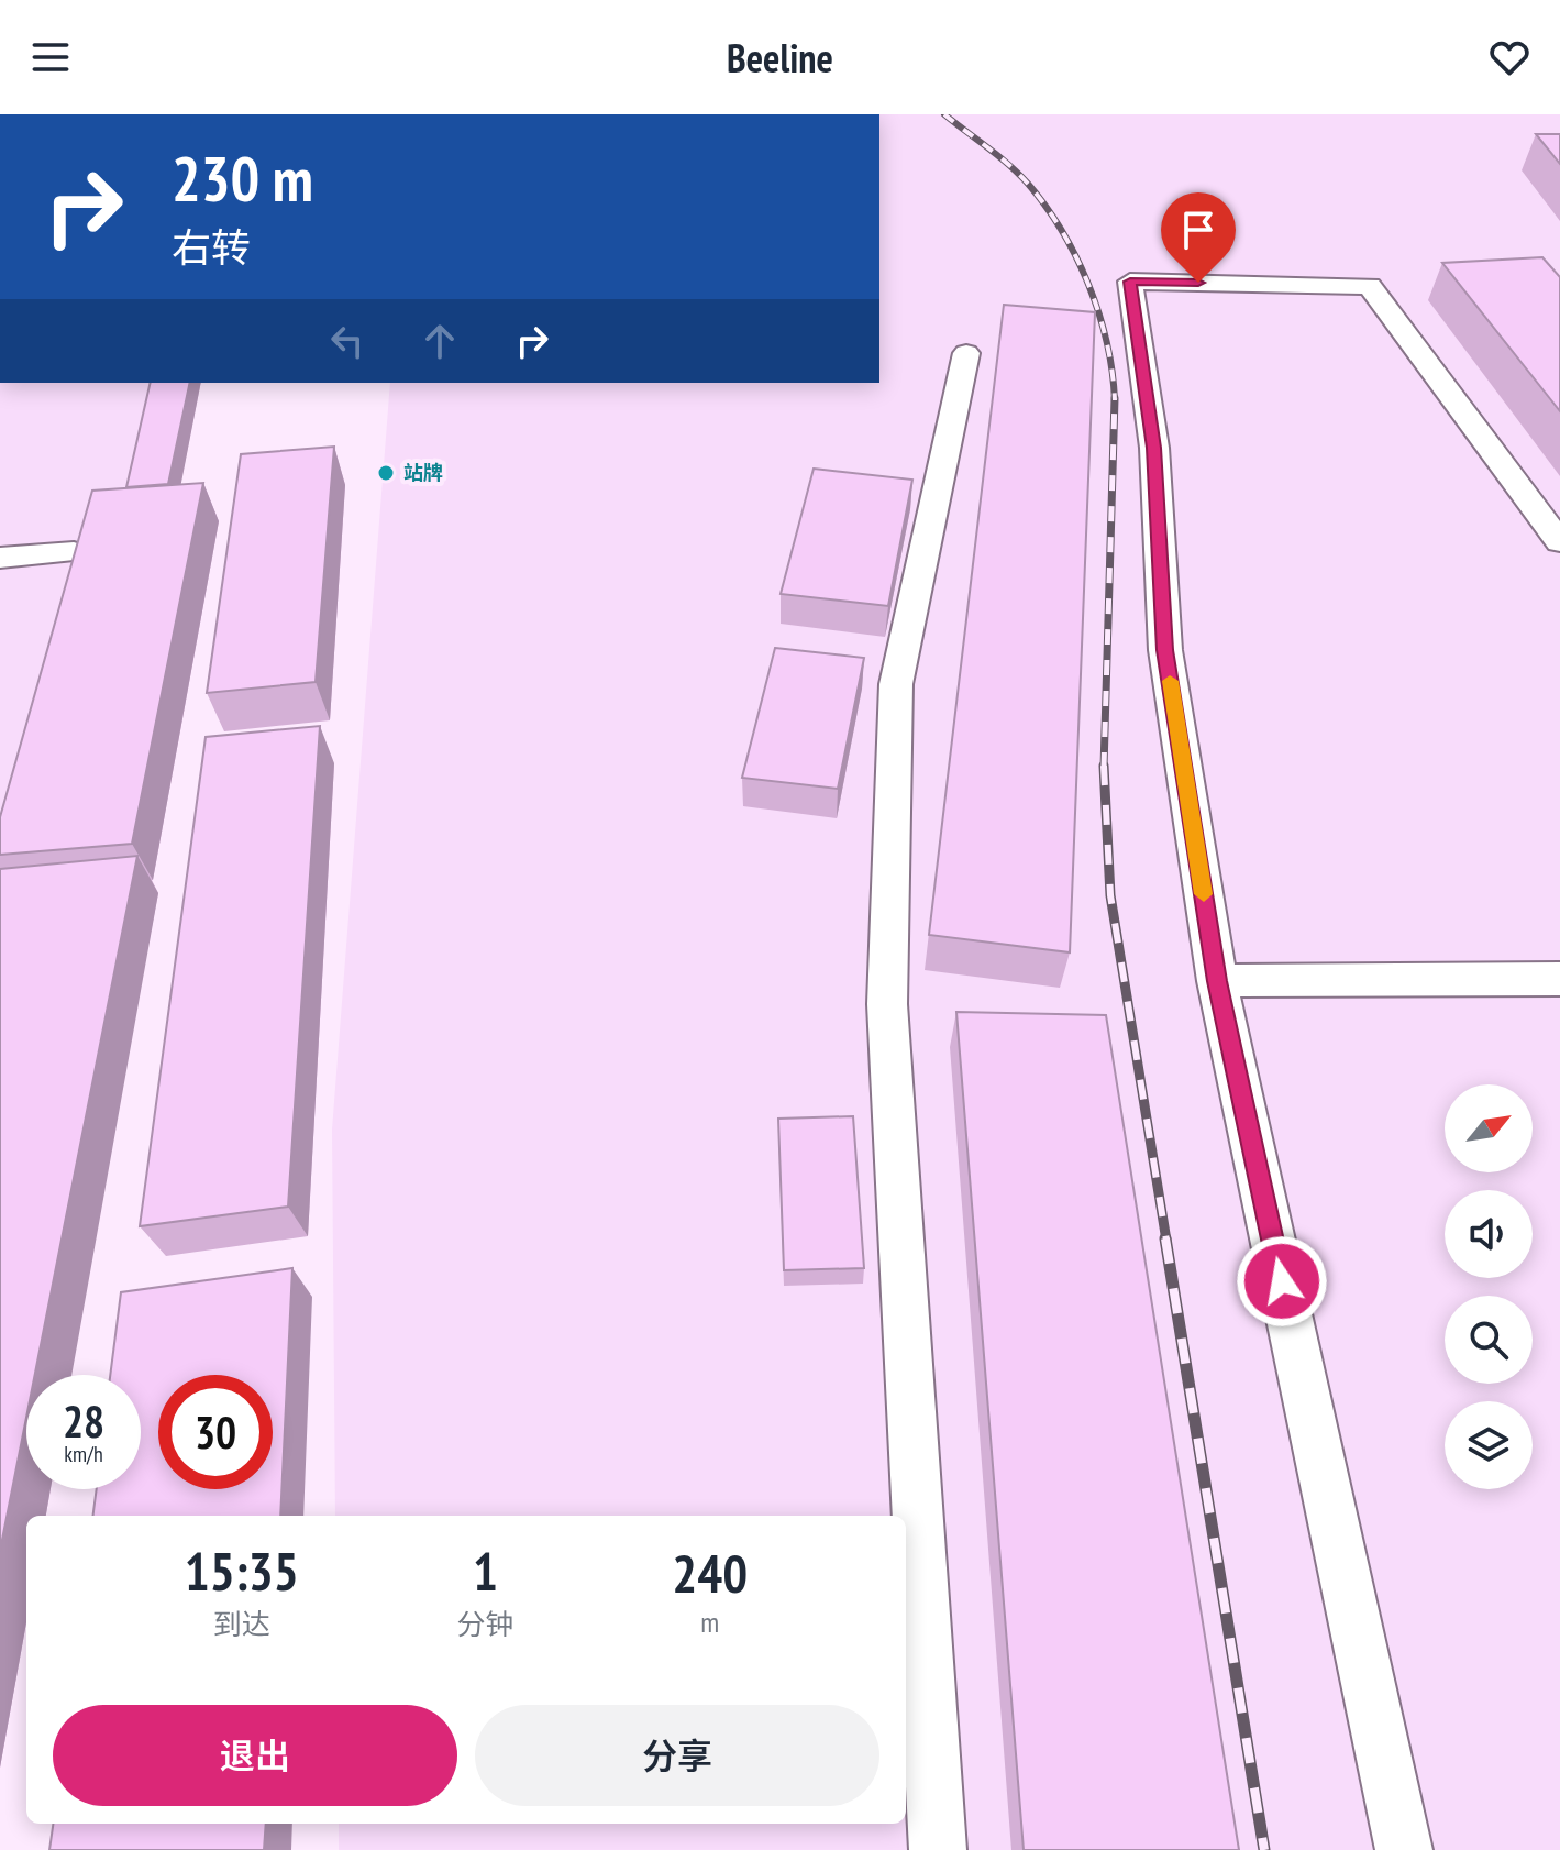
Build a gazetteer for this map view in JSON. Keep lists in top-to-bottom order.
{
  "places": ["站牌"],
  "north": "top right",
  "page": {
    "header": "Beeline",
    "turn": ["230 m", "右转"],
    "speed": "28 km/h",
    "limit": "30",
    "eta": [
      "15:35",
      "到达",
      "1",
      "分钟",
      "240",
      "m"
    ],
    "buttons": ["退出", "分享"]
  }
}
